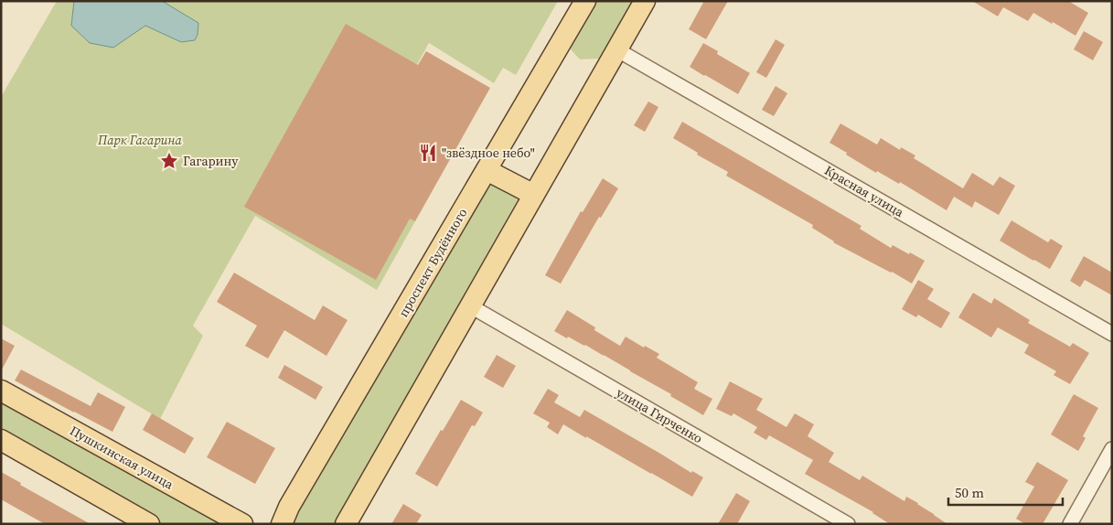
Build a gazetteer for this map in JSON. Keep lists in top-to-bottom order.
{
  "streets": {
    "main road": ["проспект Будённого", "Пушкинская улица"],
    "street": ["Красная улица", "улица Гирченко"]
  },
  "parks": ["Парк Гагарина"],
  "places": {
    "restaurant": ["\"звёздное небо\""],
    "place": ["Гагарину"]
  },
  "scale_bar": "50 m"
}
